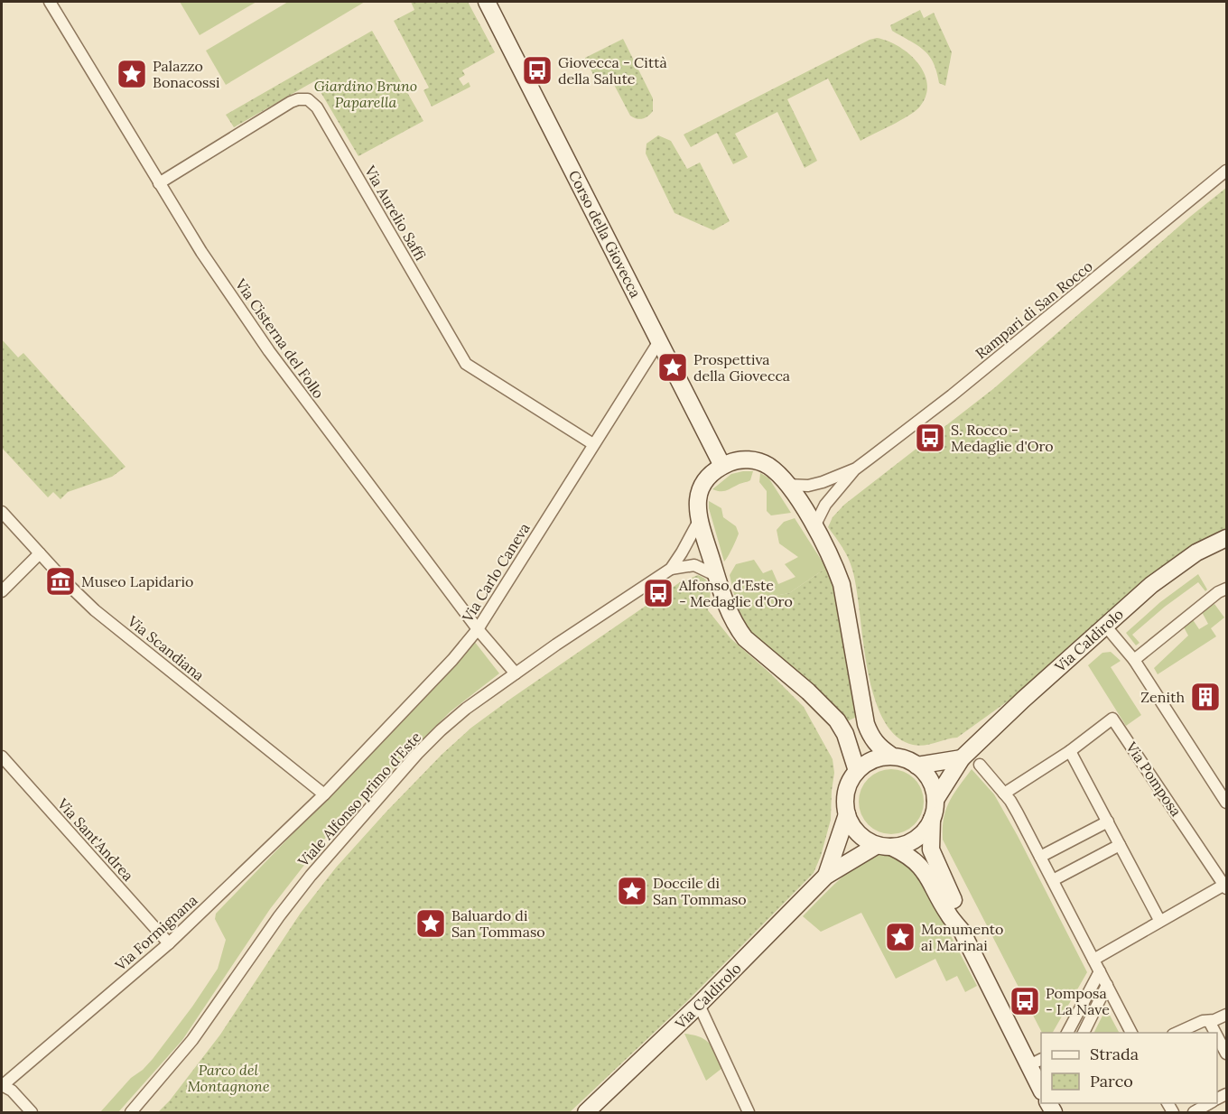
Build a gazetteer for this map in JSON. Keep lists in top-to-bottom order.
{
  "streets": {
    "main road": ["Corso della Giovecca", "Via Caldirolo"],
    "street": [
      "Via Aurelio Saffi",
      "Rampari di San Rocco",
      "Via Cisterna del Follo",
      "Via Carlo Caneva",
      "Via Scandiana",
      "Via Pomposa",
      "Viale Alfonso primo d'Este",
      "Via Sant'Andrea",
      "Via Formignana"
    ]
  },
  "crossings": [
    ["Via Aurelio Saffi", "Via Cisterna del Follo"],
    ["Via Aurelio Saffi", "Via Carlo Caneva"],
    ["Corso della Giovecca", "Via Carlo Caneva"],
    ["Via Cisterna del Follo", "Via Carlo Caneva"],
    ["Via Cisterna del Follo", "Viale Alfonso primo d'Este"],
    ["Via Carlo Caneva", "Via Scandiana"],
    ["Via Carlo Caneva", "Via Formignana"],
    ["Via Scandiana", "Via Formignana"],
    ["Via Sant'Andrea", "Via Formignana"]
  ],
  "parks": ["Giardino Bruno Paparella", "Parco del Montagnone"],
  "places": {
    "bus stop": [
      "Giovecca - Città della Salute",
      "S. Rocco - Medaglie d'Oro",
      "Alfonso d'Este - Medaglie d'Oro",
      "Pomposa - La Nave"
    ],
    "place": [
      "Palazzo Bonacossi",
      "Prospettiva della Giovecca",
      "Doccile di San Tommaso",
      "Baluardo di San Tommaso",
      "Monumento ai Marinai"
    ],
    "museum": ["Museo Lapidario"],
    "building": ["Zenith"]
  },
  "legend": ["Strada", "Parco"]
}
